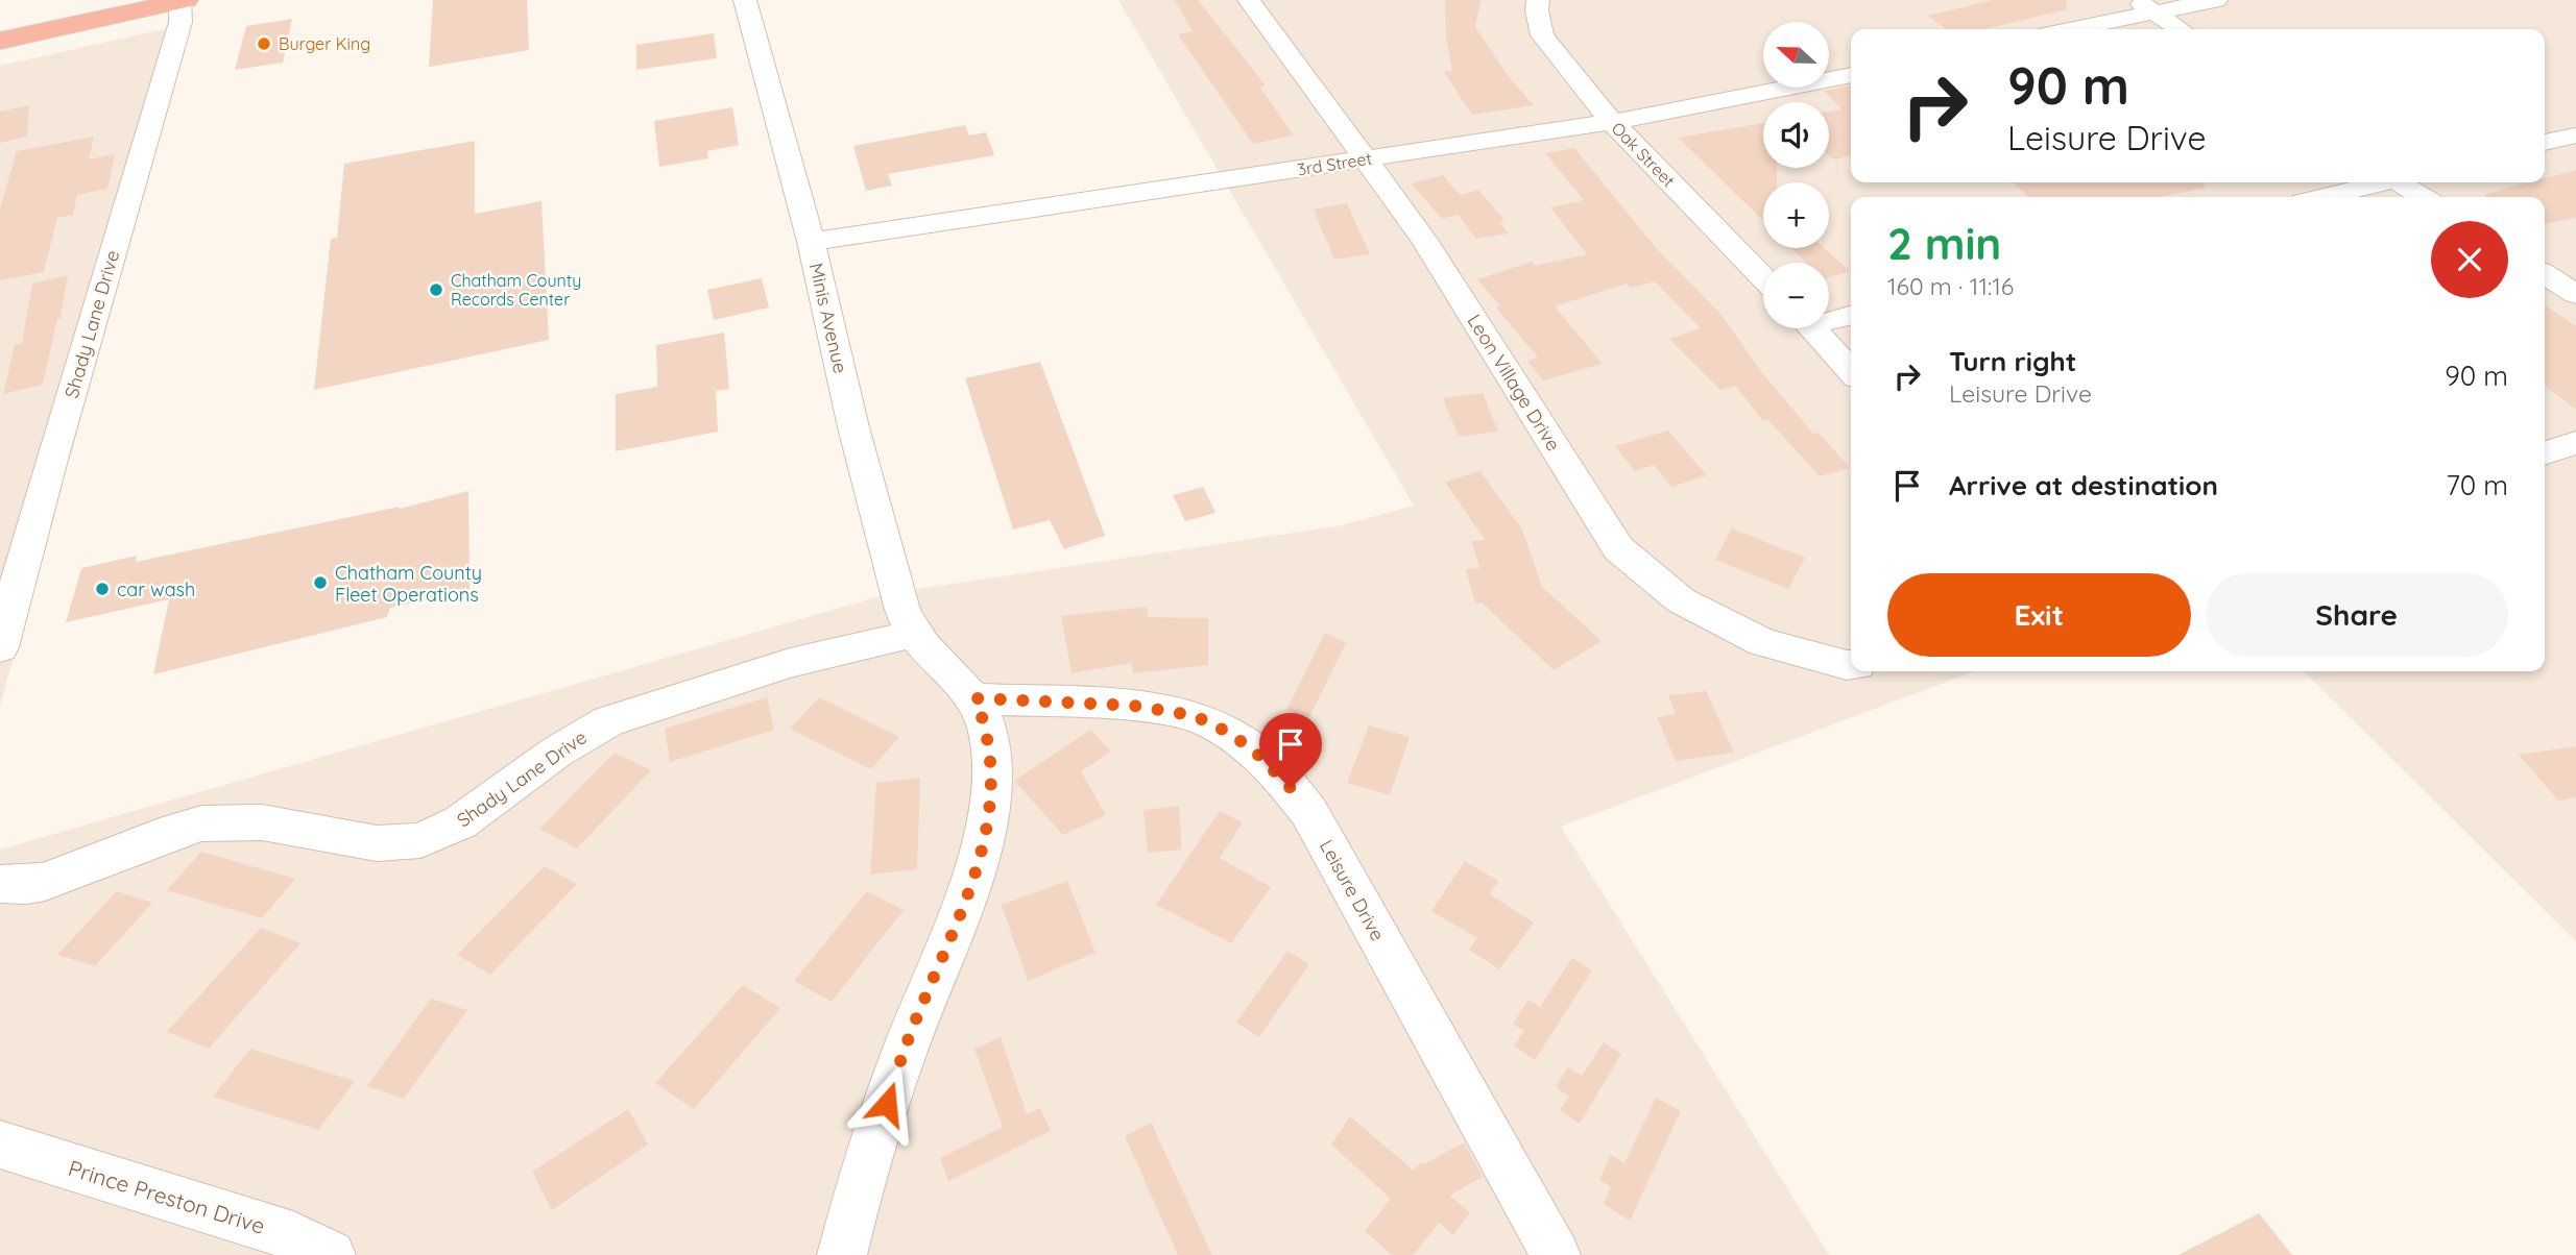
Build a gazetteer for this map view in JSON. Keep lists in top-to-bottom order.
{
  "streets": {
    "street": [
      "Oak Street",
      "3rd Street",
      "Minis Avenue",
      "Shady Lane Drive",
      "Leon Village Drive",
      "Leisure Drive",
      "Prince Preston Drive"
    ]
  },
  "crossings": [
    ["Oak Street", "3rd Street"],
    ["3rd Street", "Minis Avenue"],
    ["3rd Street", "Leon Village Drive"],
    ["Minis Avenue", "Shady Lane Drive"]
  ],
  "places": [
    "Burger King",
    "Chatham County Records Center",
    "Chatham County Fleet Operations",
    "car wash"
  ],
  "north": "left",
  "page": {
    "map_buttons": ["+", "−"],
    "turn": ["90 m", "Leisure Drive"],
    "heading": ["2 min", "160 m · 11:16"],
    "list": [
      {
        "name": "Turn right",
        "note": "Leisure Drive",
        "value": "90 m"
      },
      {
        "name": "Arrive at destination",
        "value": "70 m"
      }
    ],
    "buttons": ["Exit", "Share"]
  }
}
